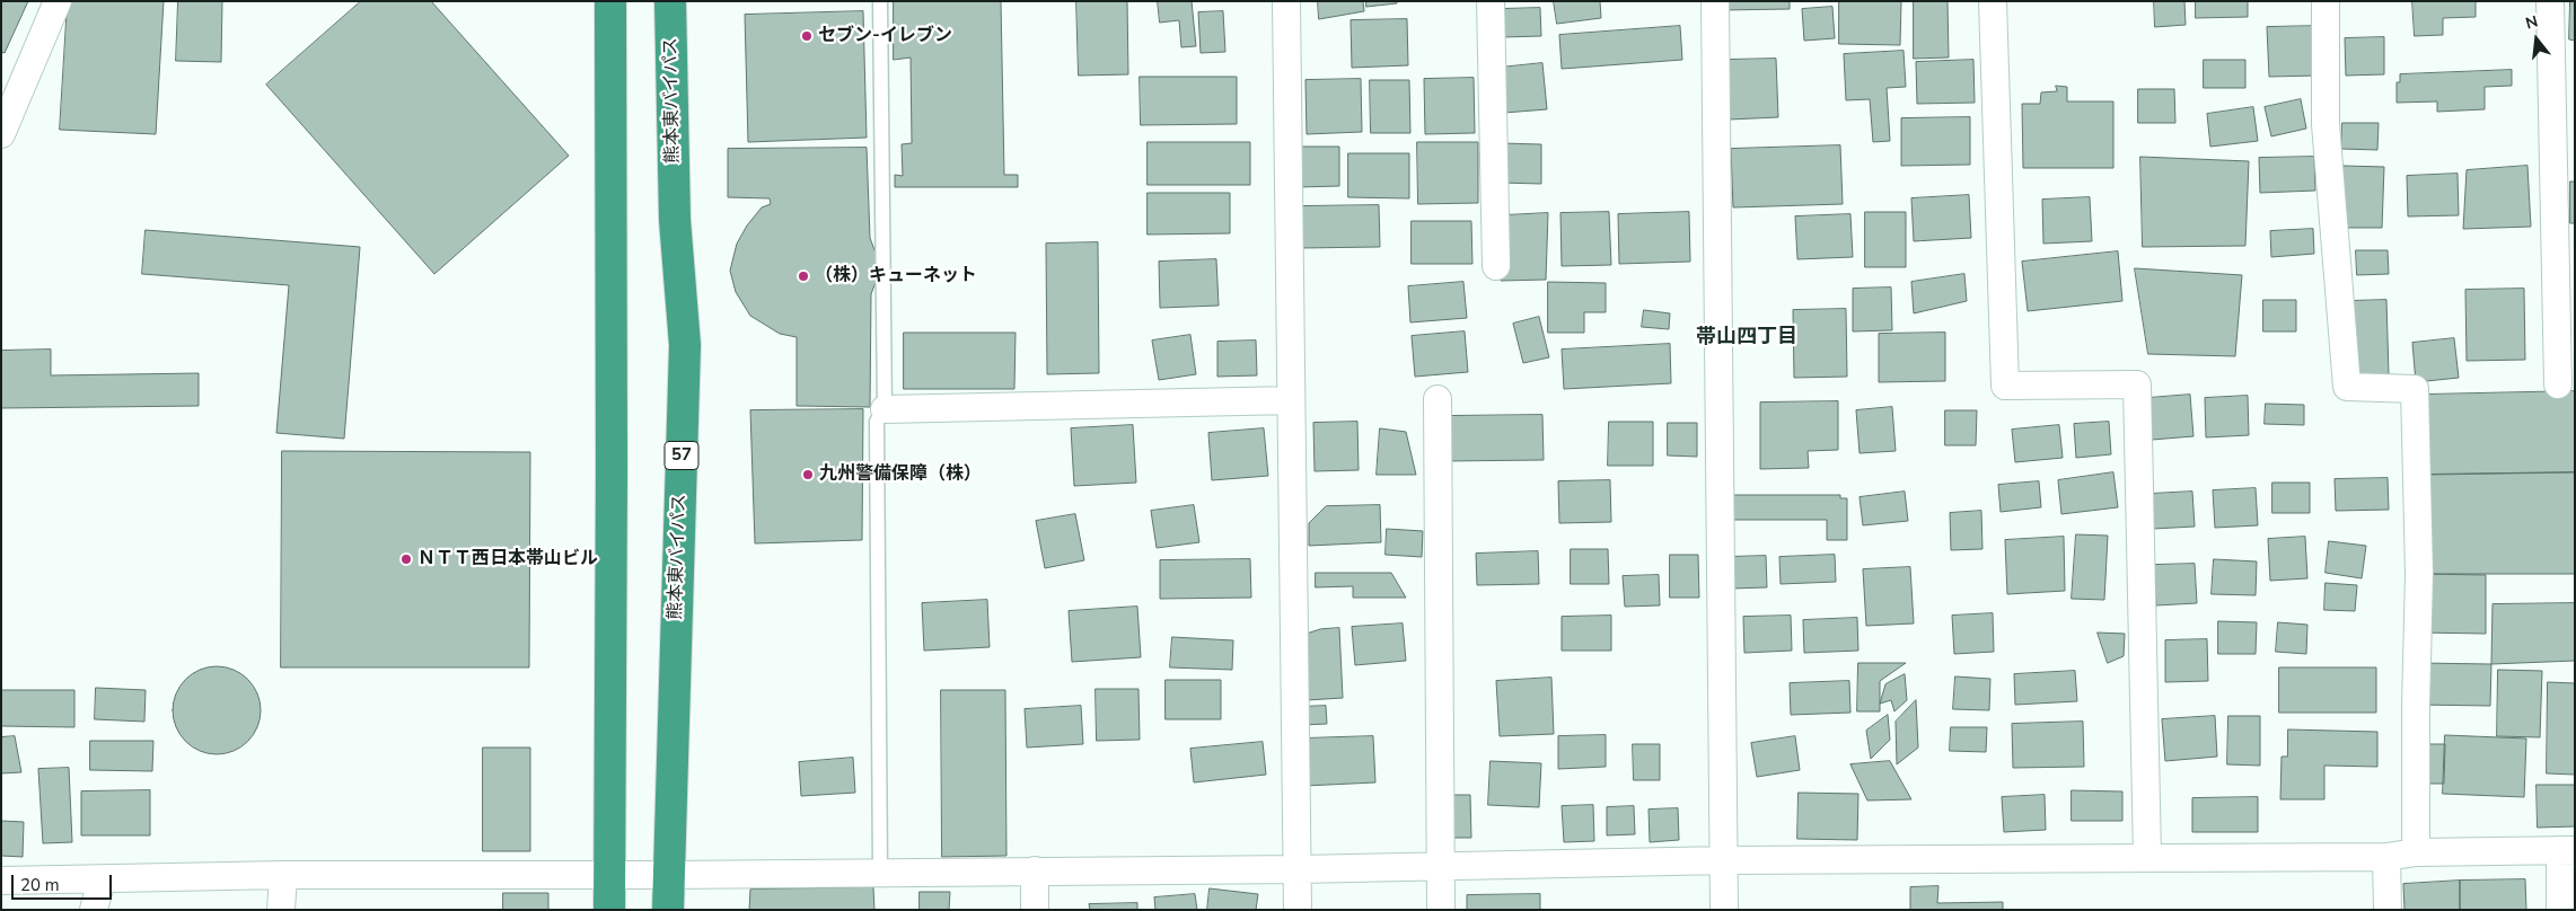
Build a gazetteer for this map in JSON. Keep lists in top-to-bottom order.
{
  "streets": {
    "highway": ["熊本東バイパス", "57"]
  },
  "districts": ["帯山四丁目"],
  "places": [
    "セブン-イレブン",
    "（株）キューネット",
    "九州警備保障（株）",
    "ＮＴＴ西日本帯山ビル"
  ],
  "scale_bar": "20 m",
  "north": "top"
}
